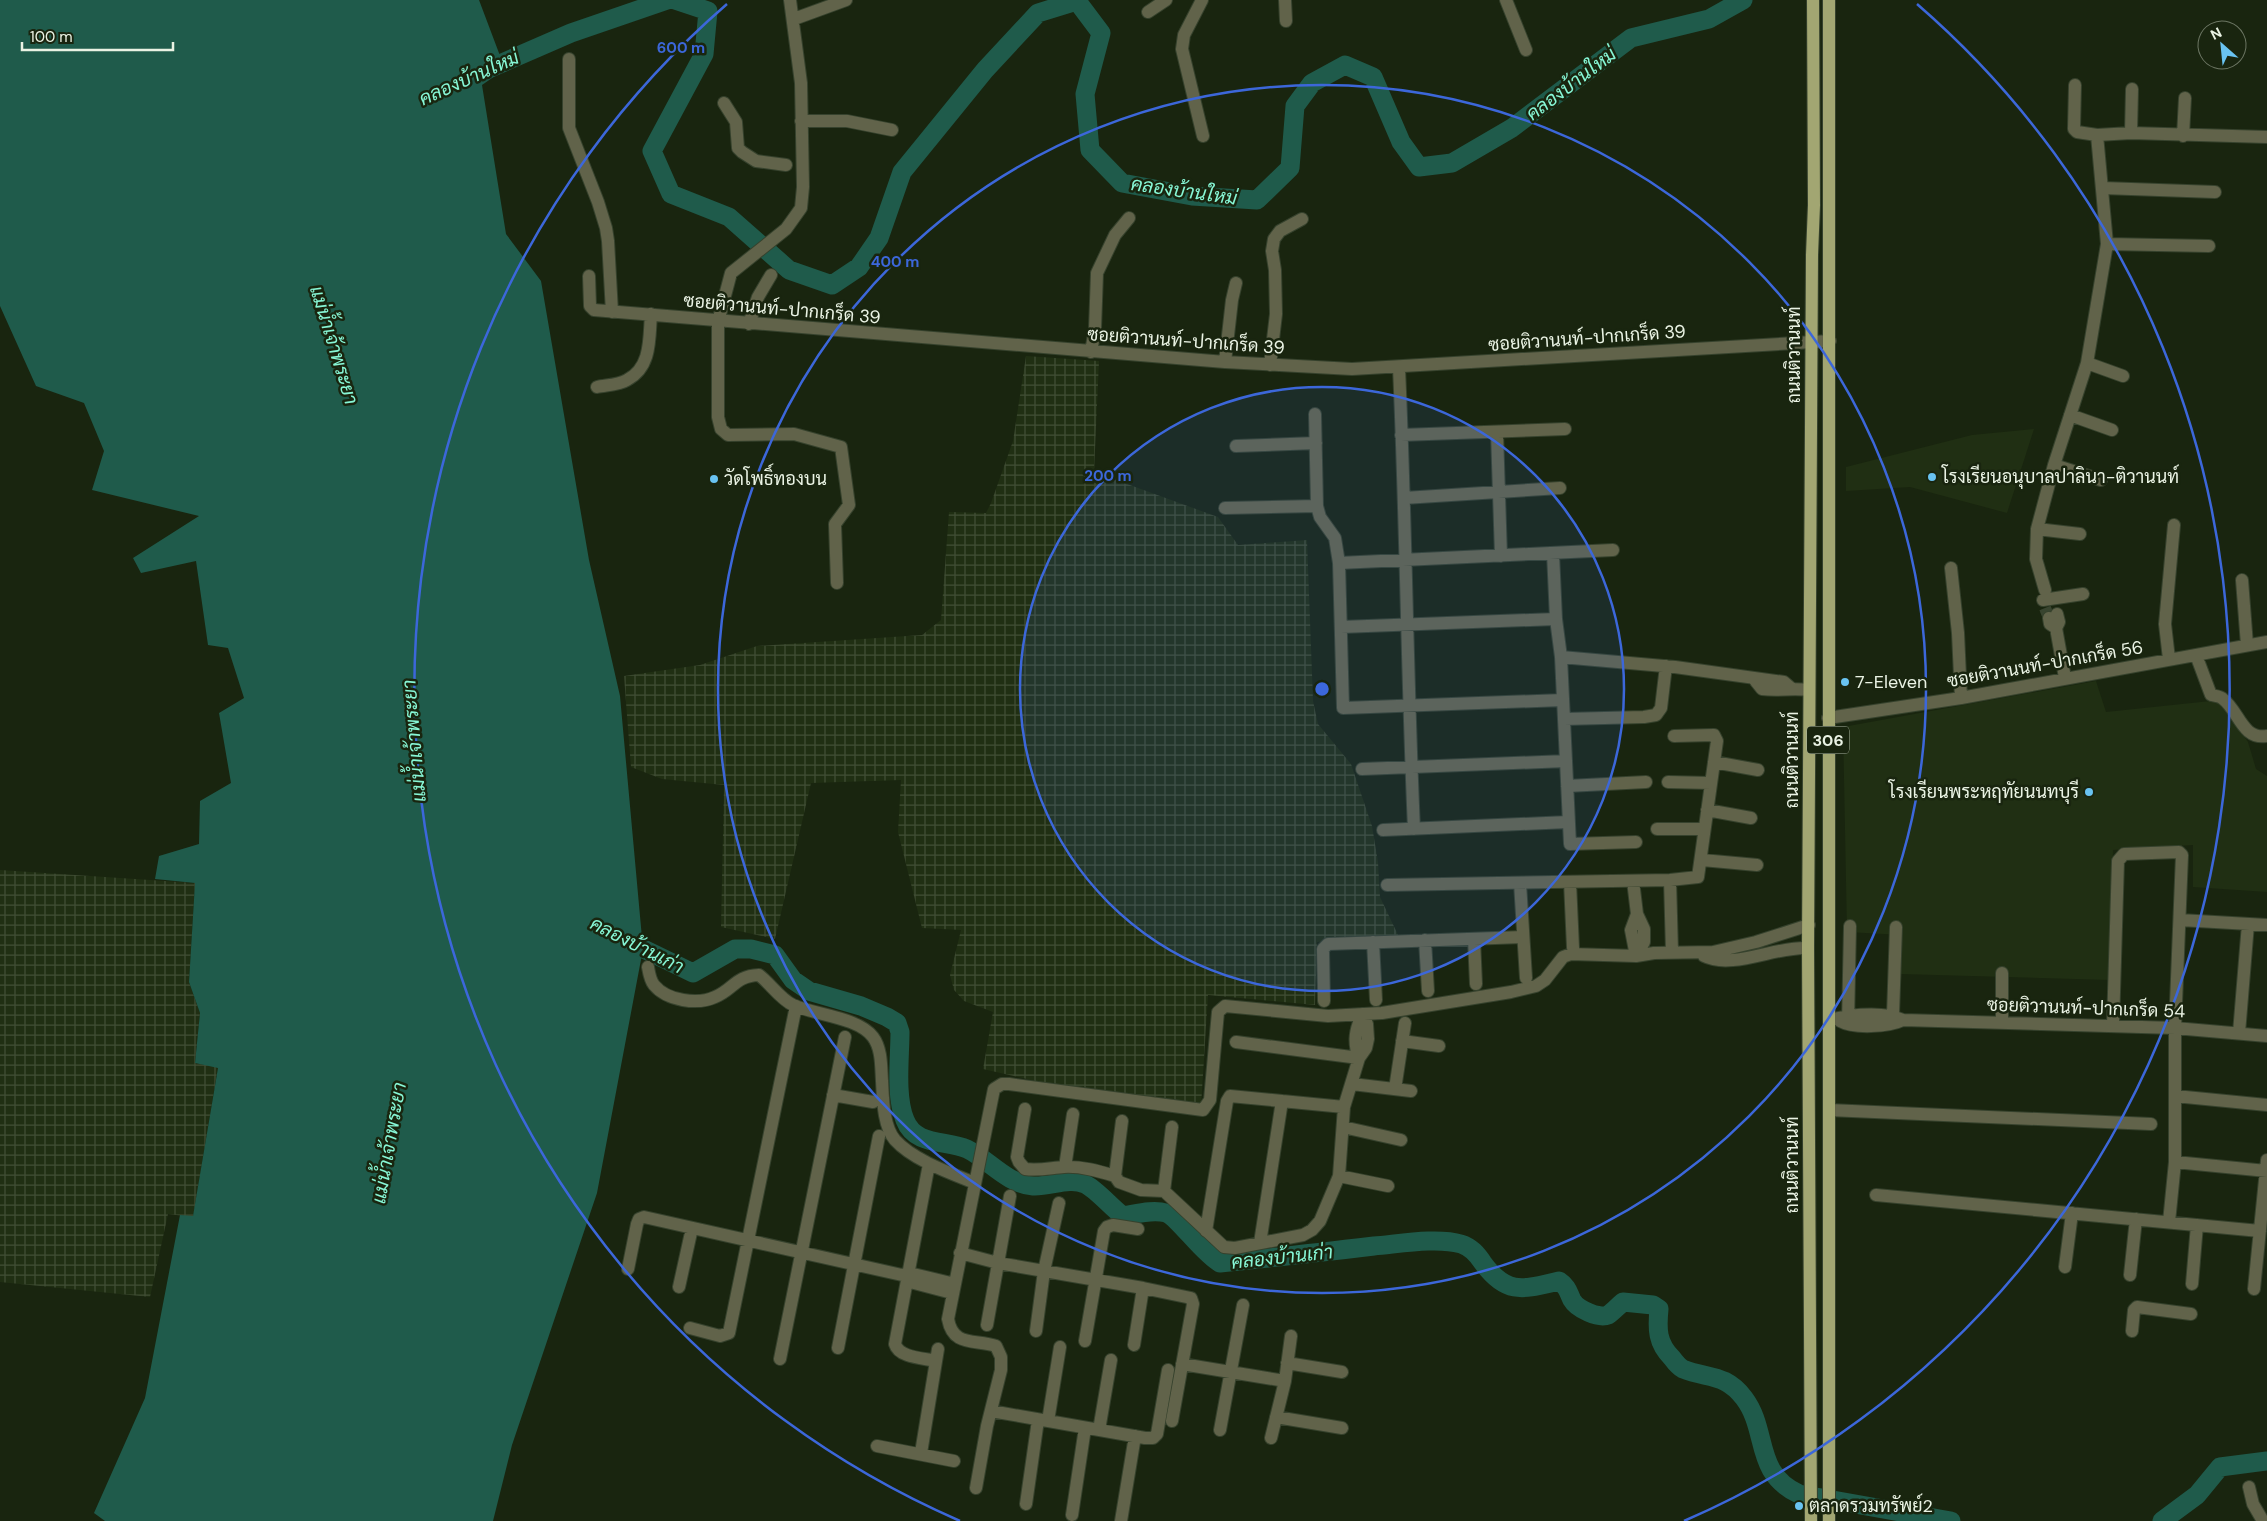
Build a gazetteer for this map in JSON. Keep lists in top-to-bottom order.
{
  "streets": {
    "main road": ["ถนนติวานนท์", "306"],
    "street": ["ซอยติวานนท์-ปากเกร็ด 39", "ซอยติวานนท์-ปากเกร็ด 56", "ซอยติวานนท์-ปากเกร็ด 54"]
  },
  "crossings": [
    ["ซอยติวานนท์-ปากเกร็ด 39", "ถนนติวานนท์"],
    ["ถนนติวานนท์", "ซอยติวานนท์-ปากเกร็ด 56"],
    ["ถนนติวานนท์", "ซอยติวานนท์-ปากเกร็ด 54"]
  ],
  "water": ["คลองบ้านใหม่", "แม่น้ำเจ้าพระยา", "คลองบ้านเก่า"],
  "places": [
    "โรงเรียนอนุบาลปาลินา-ติวานนท์",
    "วัดโพธิ์ทองบน",
    "7-Eleven",
    "โรงเรียนพระหฤทัยนนทบุรี",
    "ตลาดรวมทรัพย์2"
  ],
  "scale_bar": "100 m",
  "north": "top left",
  "rings": ["600 m", "400 m", "200 m"]
}
